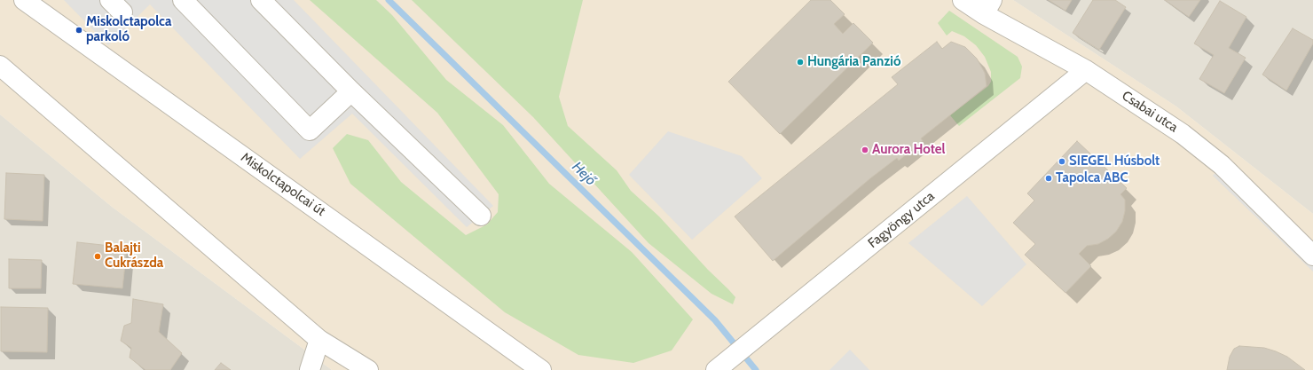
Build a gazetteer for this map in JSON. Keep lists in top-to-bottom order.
{
  "streets": {
    "street": ["Csabai utca", "Miskolctapolcai út", "Fagyöngy utca"]
  },
  "crossings": [
    ["Csabai utca", "Fagyöngy utca"]
  ],
  "water": ["Hejő"],
  "places": [
    "Miskolctapolca parkoló",
    "Hungária Panzió",
    "Aurora Hotel",
    "SIEGEL Húsbolt",
    "Tapolca ABC",
    "Balajti Cukrászda"
  ]
}
